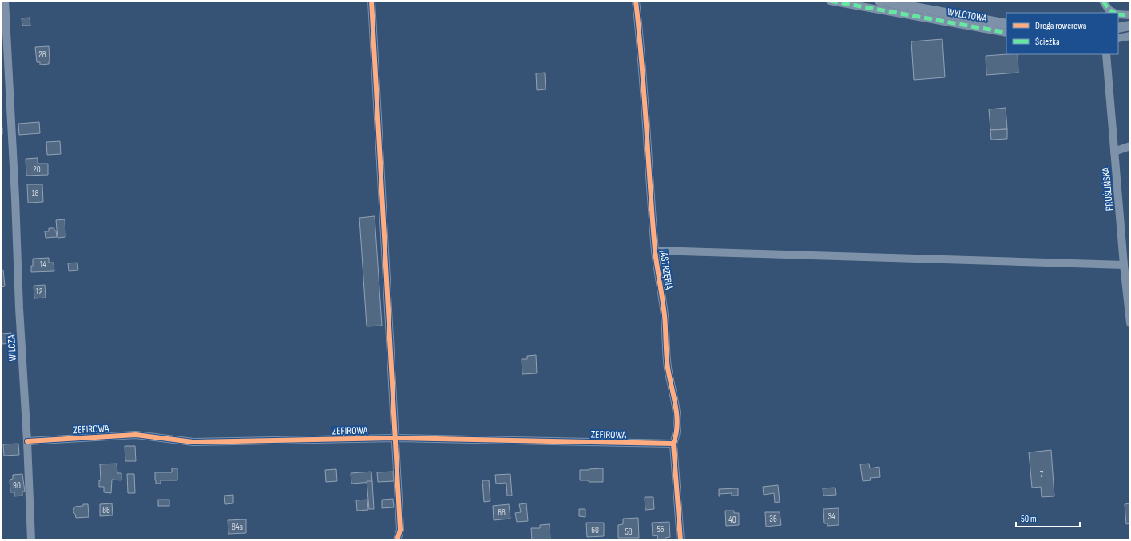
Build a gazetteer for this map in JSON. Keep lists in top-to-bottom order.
{
  "streets": {
    "street": [
      "WYLOTOWA",
      "PRUŚLIŃSKA",
      "JASTRZĘBIA",
      "WILCZA",
      "ZEFIROWA"
    ]
  },
  "crossings": [
    ["JASTRZĘBIA", "ZEFIROWA"],
    ["WILCZA", "ZEFIROWA"]
  ],
  "house_numbers": [
    "28",
    "20",
    "18",
    "14",
    "12",
    "7",
    "90",
    "86",
    "68",
    "34",
    "36",
    "40",
    "84a",
    "56",
    "60",
    "58"
  ],
  "legend": ["Droga rowerowa", "Ścieżka"],
  "scale_bar": "50 m"
}
